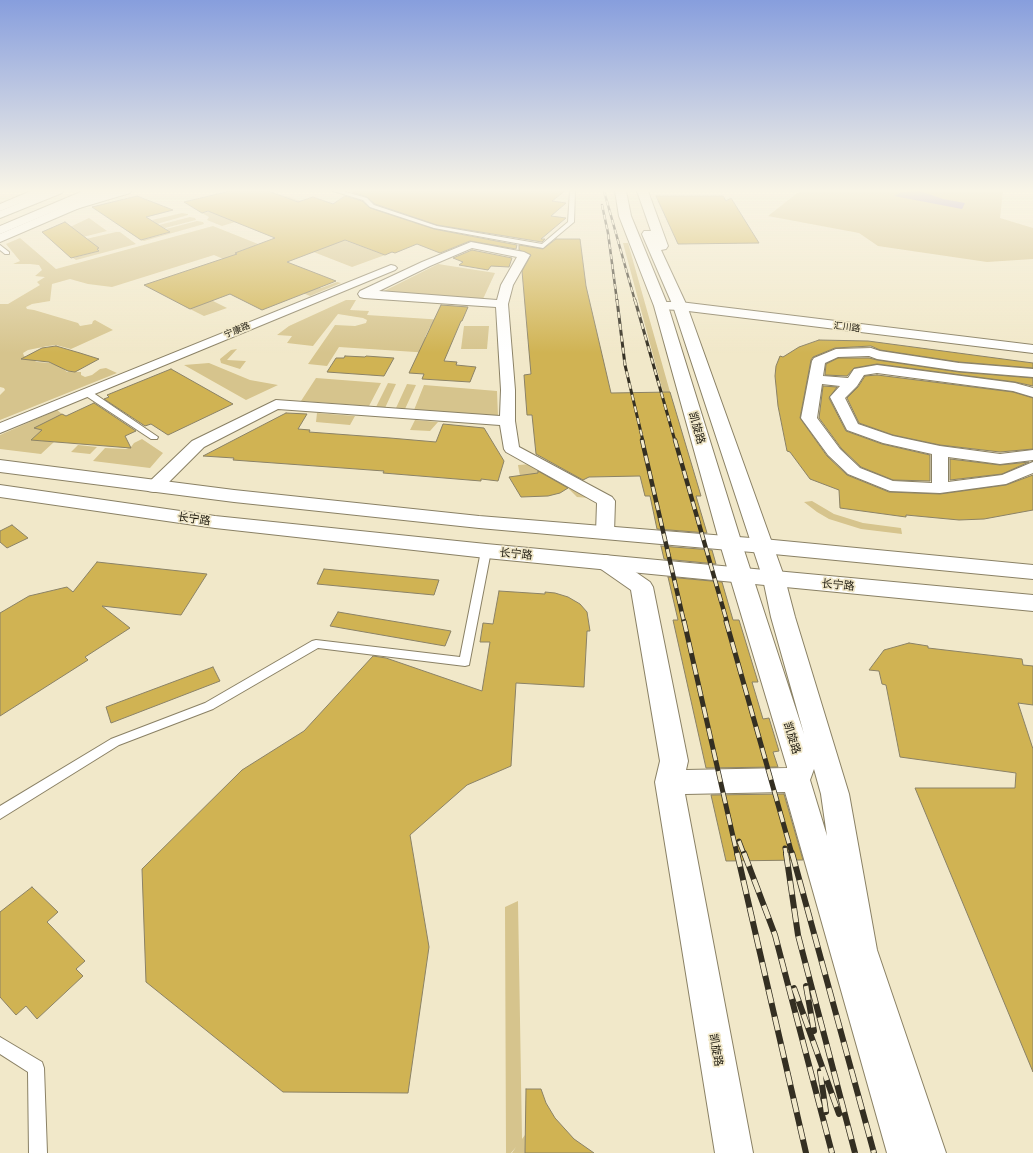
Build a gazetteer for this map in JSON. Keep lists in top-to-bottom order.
{
  "streets": {
    "main road": ["凯旋路", "长宁路"],
    "street": ["汇川路", "宁康路"]
  },
  "crossings": [
    ["汇川路", "凯旋路"],
    ["凯旋路", "长宁路"]
  ]
}
